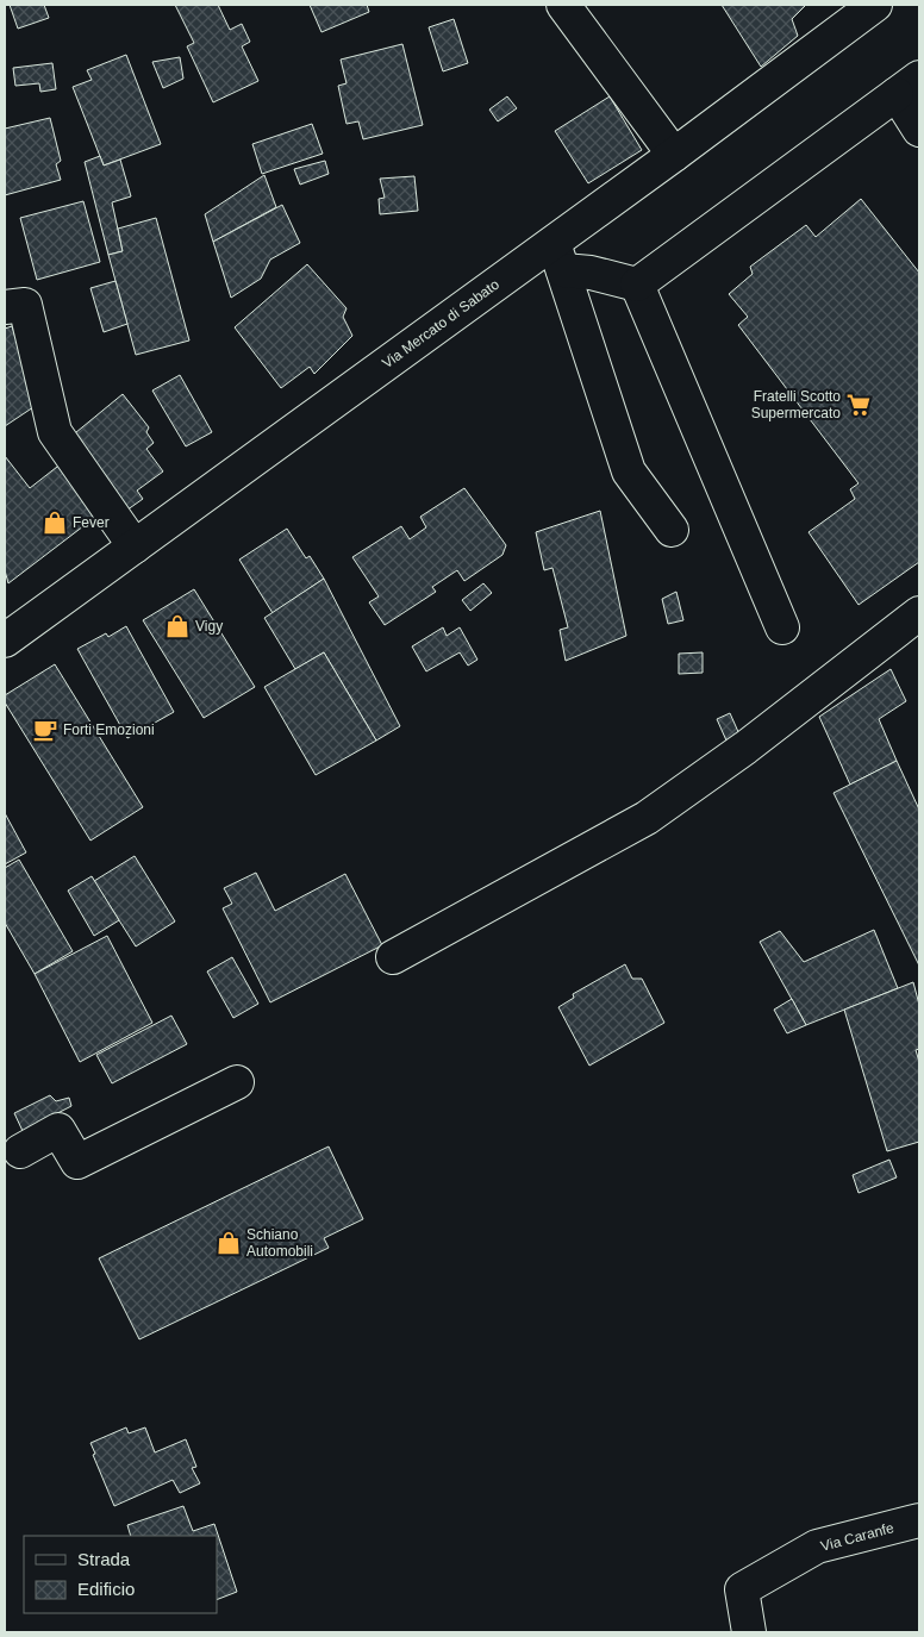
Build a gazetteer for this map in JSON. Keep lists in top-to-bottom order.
{
  "streets": {
    "street": ["Via Mercato di Sabato", "Via Caranfe"]
  },
  "places": {
    "supermarket": ["Fratelli Scotto Supermercato"],
    "shop": ["Fever", "Vigy", "Schiano Automobili"],
    "cafe": ["Forti Emozioni"]
  },
  "legend": ["Strada", "Edificio"]
}
